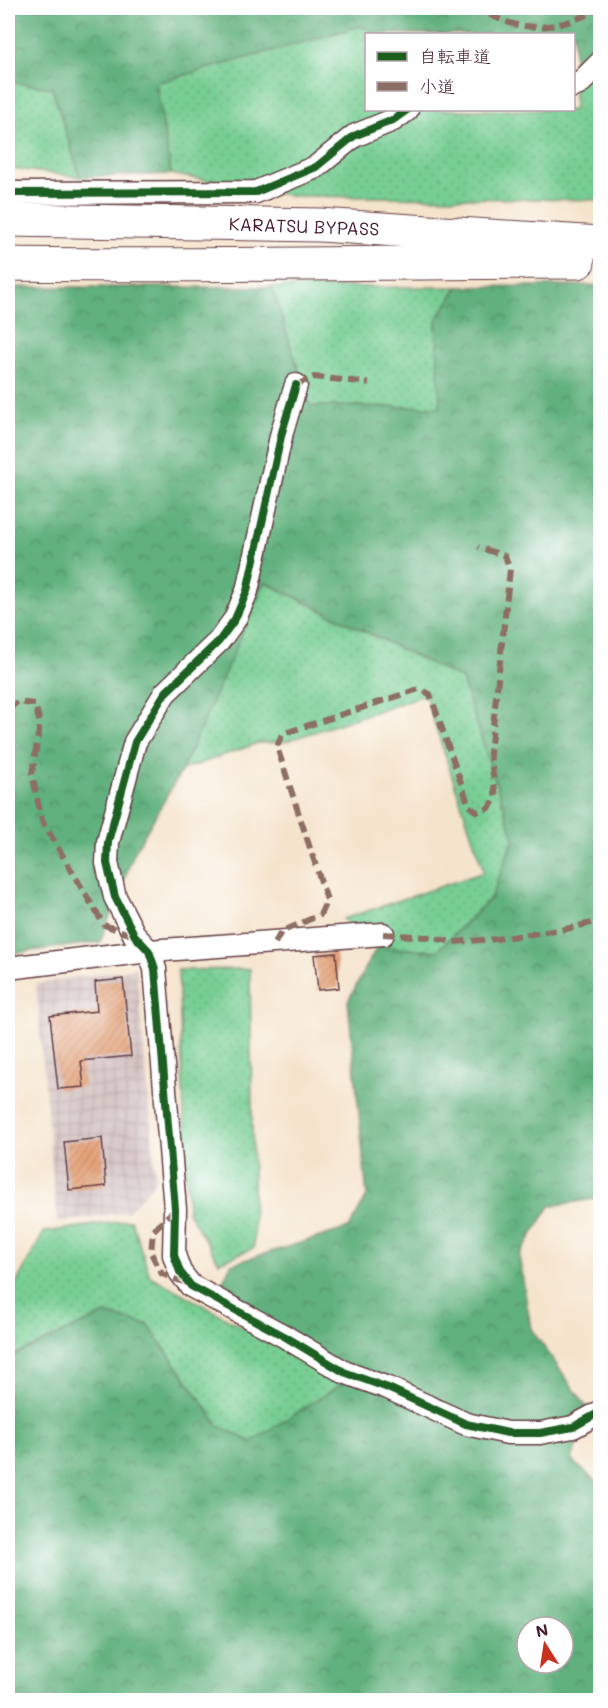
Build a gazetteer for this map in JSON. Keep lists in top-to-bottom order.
{
  "streets": {
    "highway": ["KARATSU BYPASS"]
  },
  "legend": ["自転車道", "小道"],
  "north": "top"
}
